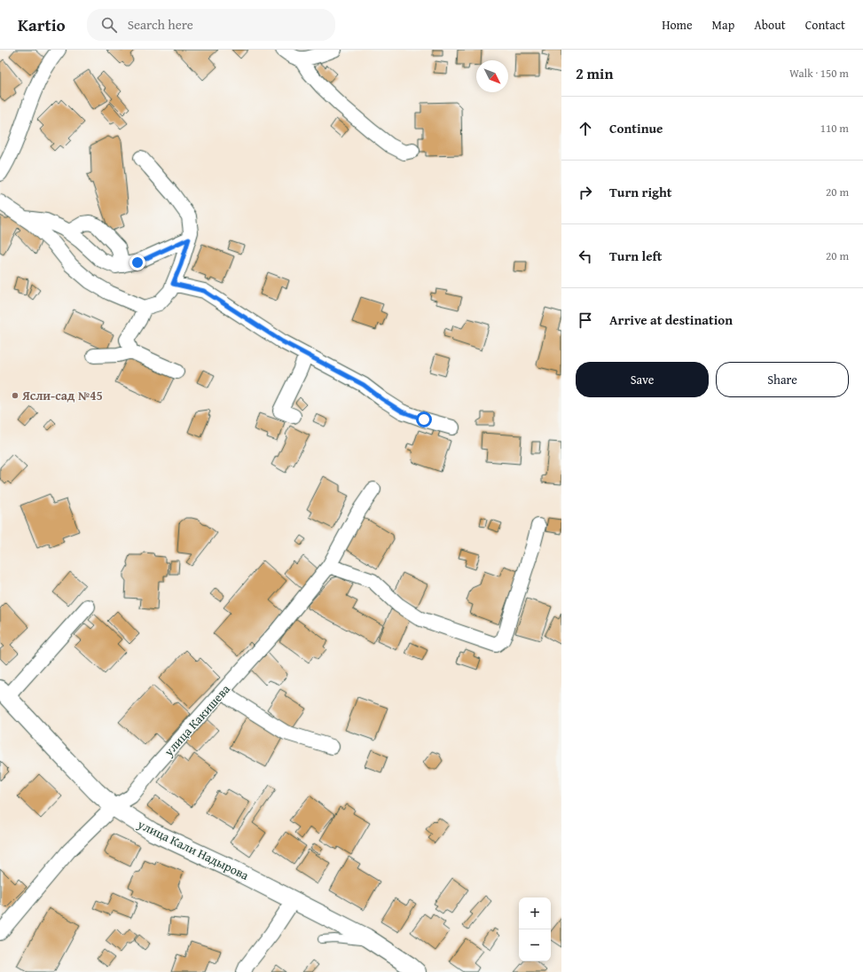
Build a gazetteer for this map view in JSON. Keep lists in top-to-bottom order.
{
  "streets": {
    "street": ["улица Какишева", "улица Кали Надырова"]
  },
  "crossings": [
    ["улица Какишева", "улица Кали Надырова"]
  ],
  "places": ["Ясли-сад №45"],
  "north": "bottom right",
  "page": {
    "header": "Kartio",
    "search": "Search here",
    "nav": [
      "Home",
      "Map",
      "About",
      "Contact"
    ],
    "heading": ["2 min", "Walk · 150 m"],
    "list": [
      ["Continue", "110 m"],
      ["Turn right", "20 m"],
      ["Turn left", "20 m"],
      "Arrive at destination"
    ],
    "buttons": ["Save", "Share"],
    "map_buttons": ["+", "−"]
  }
}
